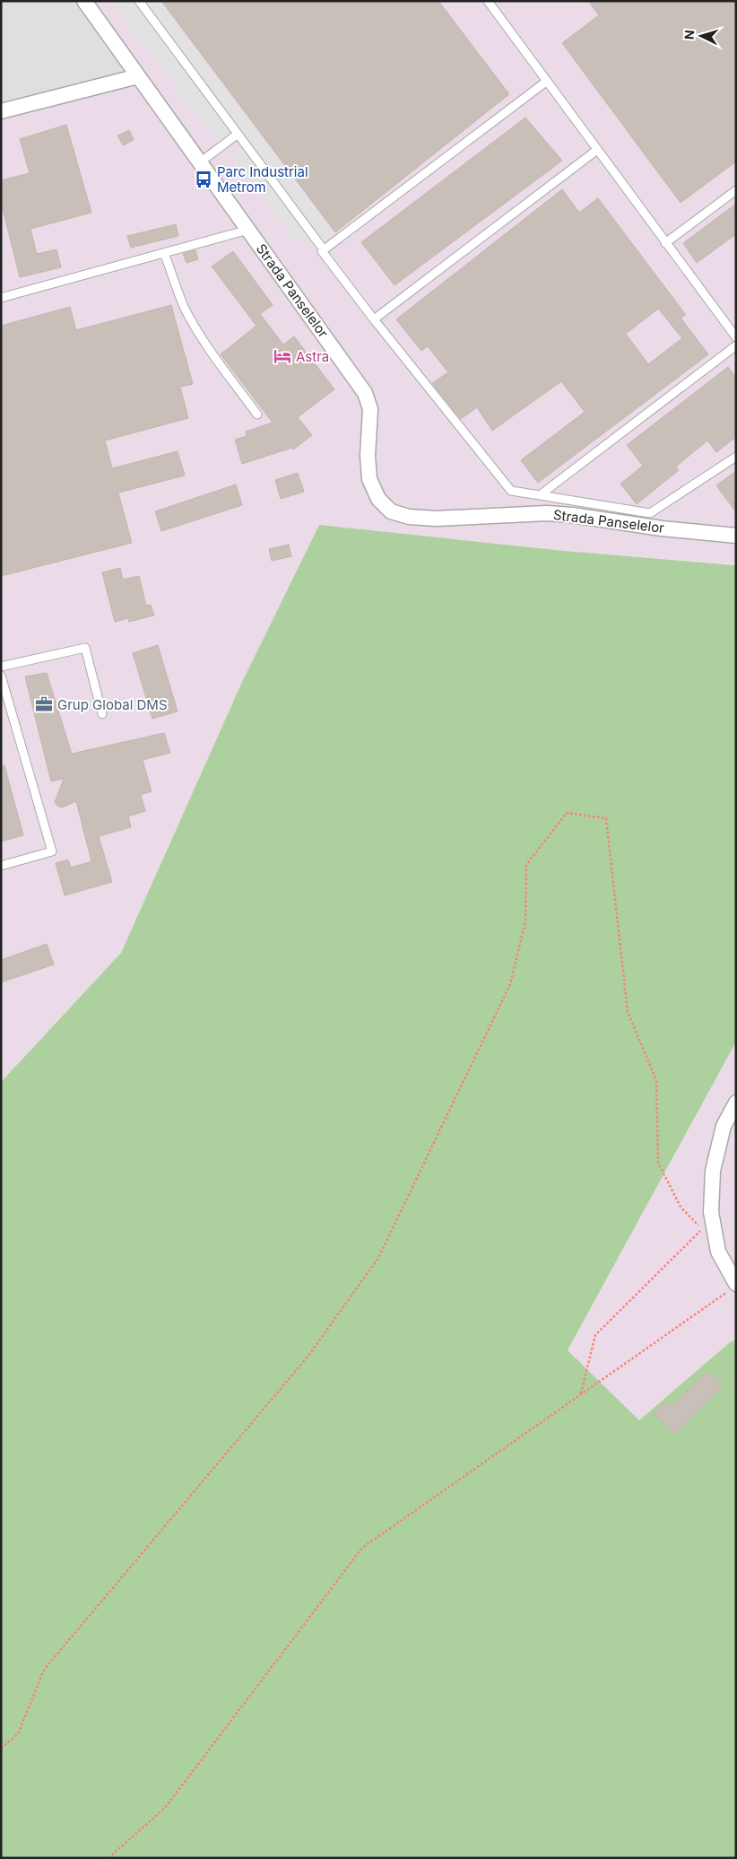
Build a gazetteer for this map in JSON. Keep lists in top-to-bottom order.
{
  "streets": {
    "street": ["Strada Panselelor"]
  },
  "places": {
    "bus stop": ["Parc Industrial Metrom"],
    "hotel": ["Astra"],
    "office": ["Grup Global DMS"]
  },
  "north": "left"
}
